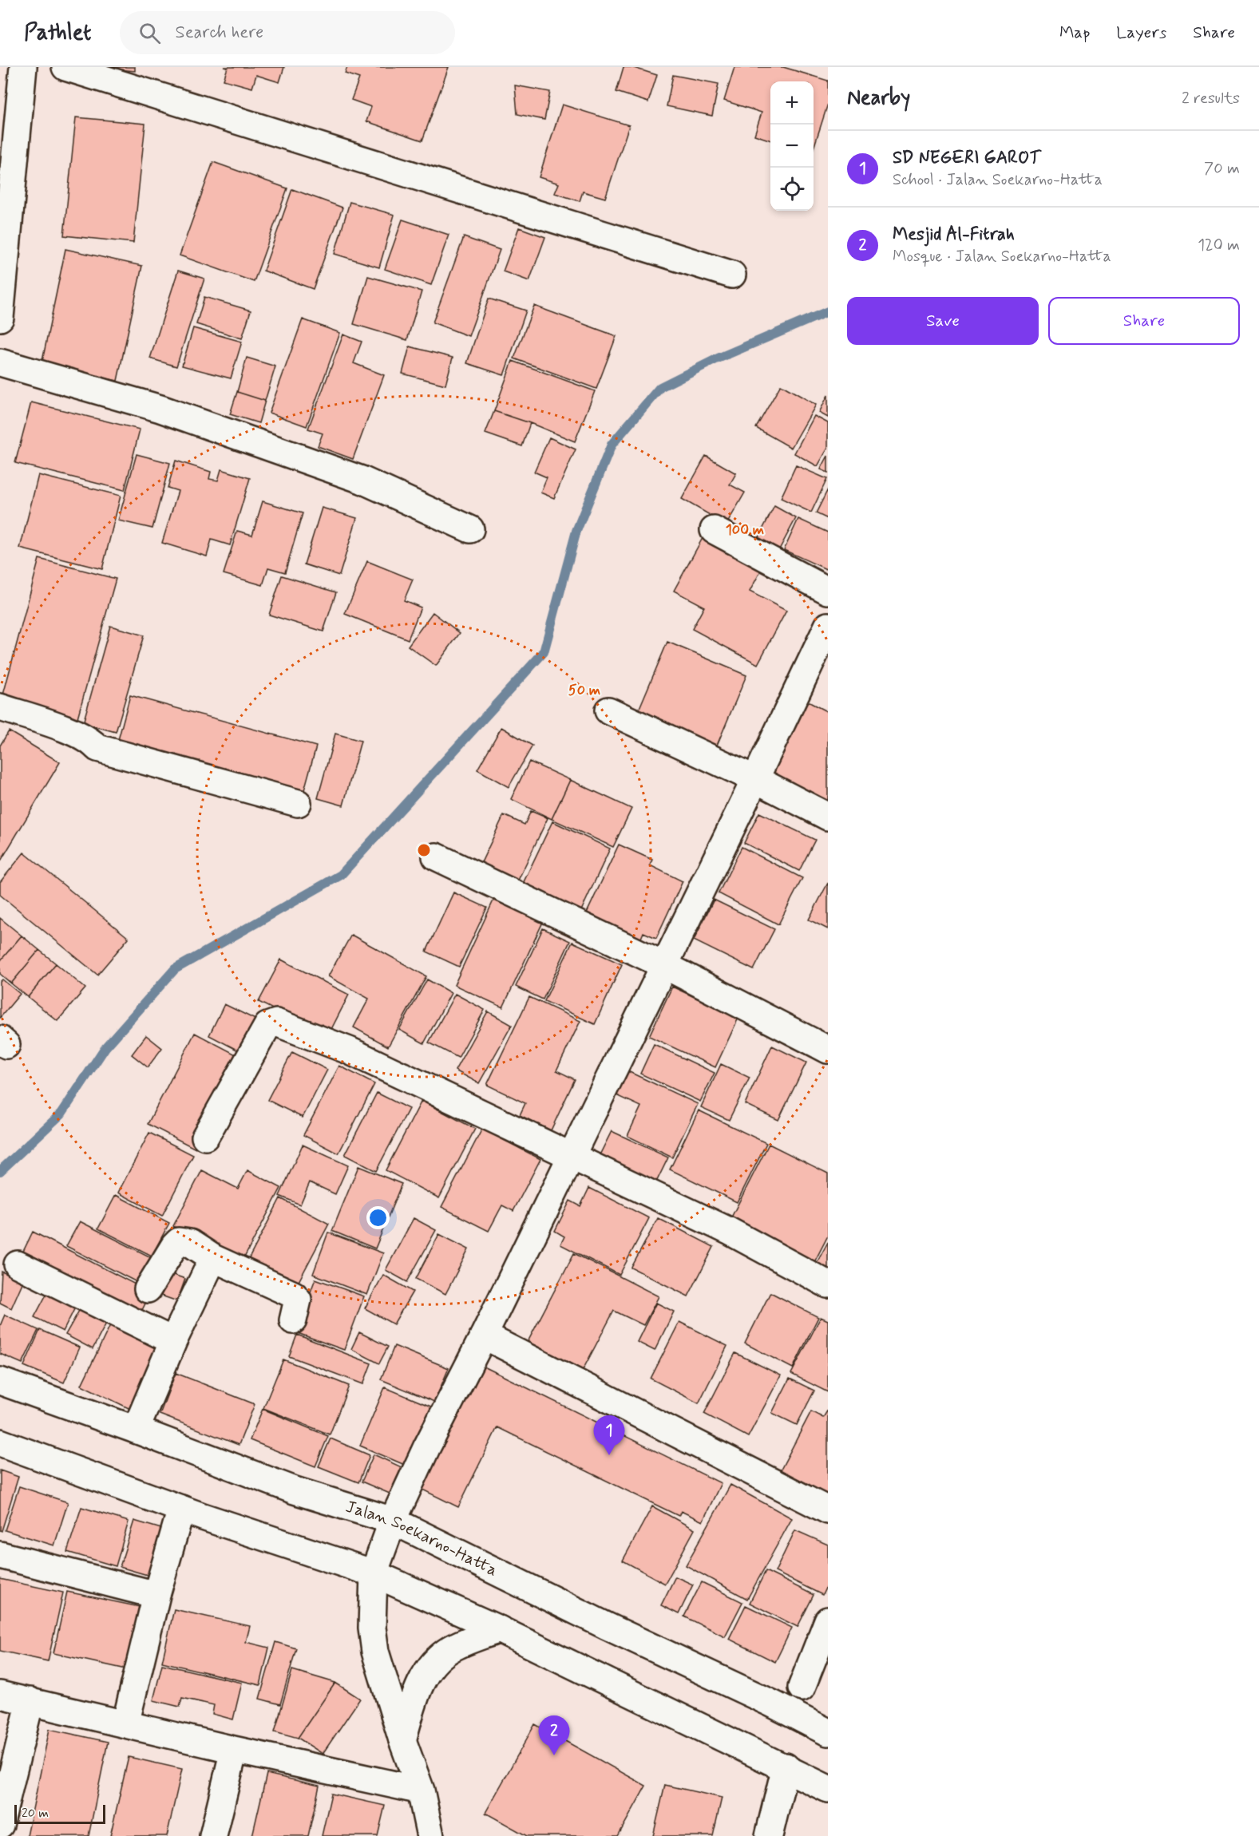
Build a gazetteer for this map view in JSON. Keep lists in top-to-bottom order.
{
  "streets": {
    "main road": ["Jalan Soekarno-Hatta"]
  },
  "scale_bar": "20 m",
  "page": {
    "header": "Pathlet",
    "search": "Search here",
    "nav": ["Map", "Layers", "Share"],
    "heading": ["Nearby", "2 results"],
    "map_buttons": ["+", "−"],
    "list": [
      {
        "mark": "1",
        "name": "SD NEGERI GAROT",
        "note": "School · Jalan Soekarno-Hatta",
        "value": "70 m"
      },
      {
        "mark": "2",
        "name": "Mesjid Al-Fitrah",
        "note": "Mosque · Jalan Soekarno-Hatta",
        "value": "120 m"
      }
    ],
    "buttons": ["Save", "Share"],
    "pins": ["1", "2"],
    "scale": "20 m"
  },
  "rings": ["100 m", "50 m"]
}
